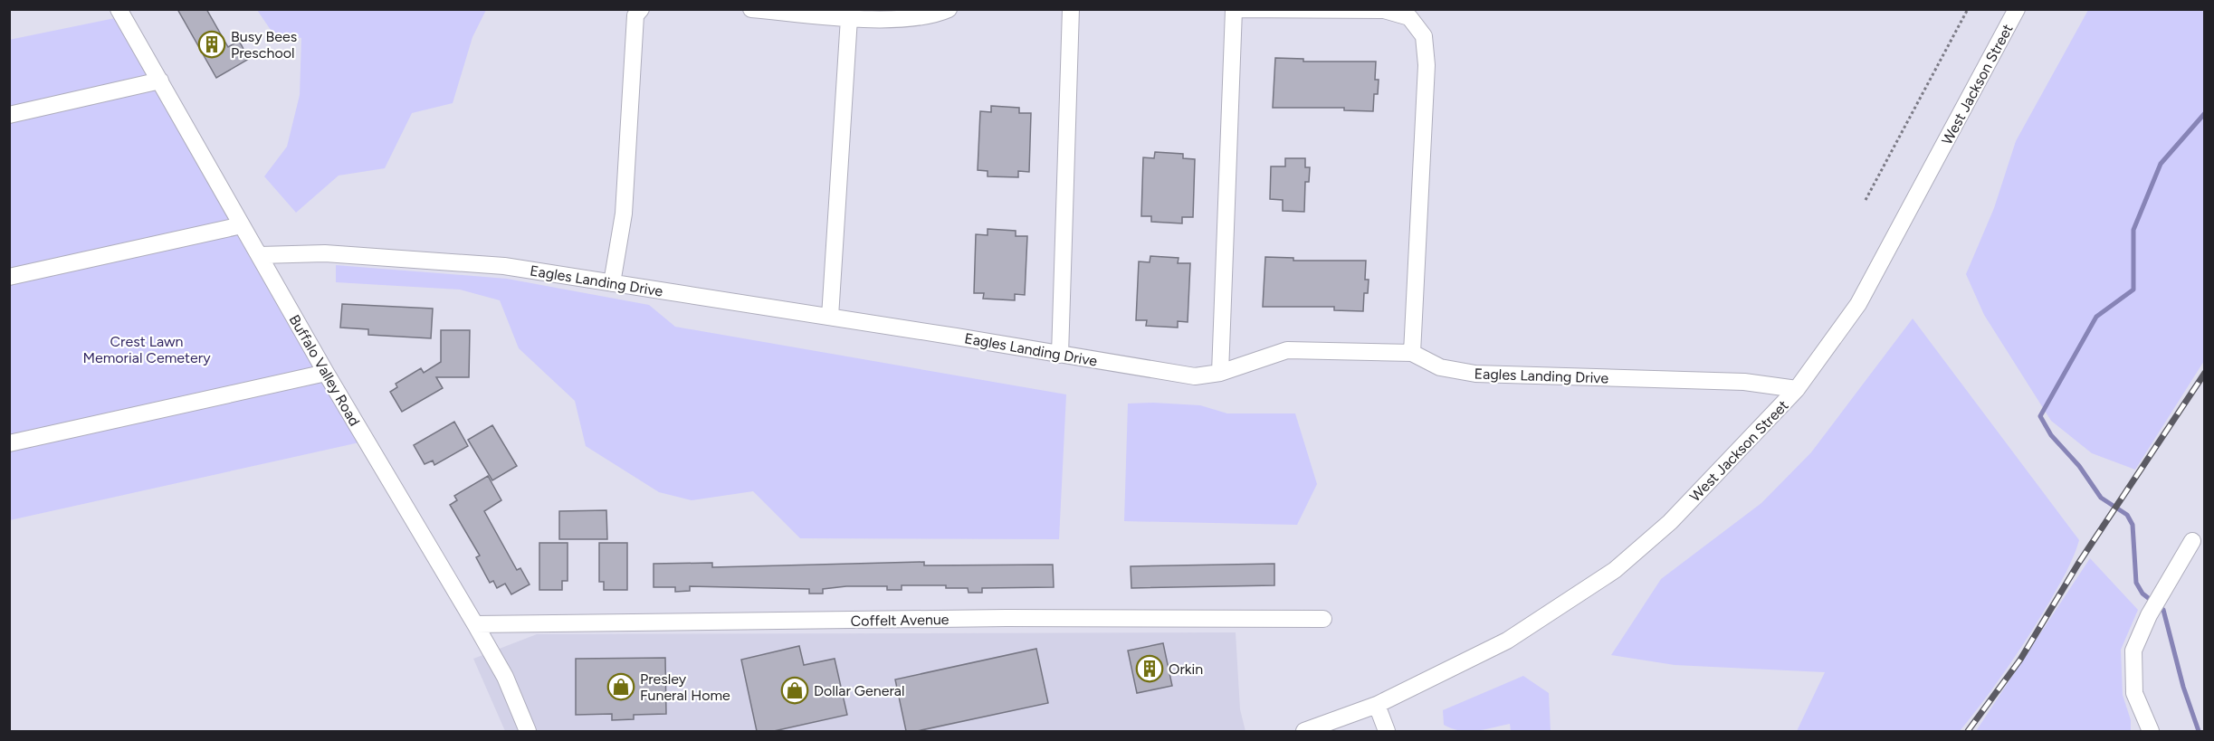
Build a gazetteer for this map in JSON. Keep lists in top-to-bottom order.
{
  "streets": {
    "street": [
      "West Jackson Street",
      "Eagles Landing Drive",
      "Buffalo Valley Road",
      "Coffelt Avenue"
    ]
  },
  "crossings": [
    ["West Jackson Street", "Eagles Landing Drive"],
    ["Eagles Landing Drive", "Buffalo Valley Road"],
    ["Buffalo Valley Road", "Coffelt Avenue"]
  ],
  "parks": ["Crest Lawn Memorial Cemetery"],
  "places": {
    "building": ["Busy Bees Preschool", "Orkin"],
    "shop": ["Presley Funeral Home", "Dollar General"]
  }
}
